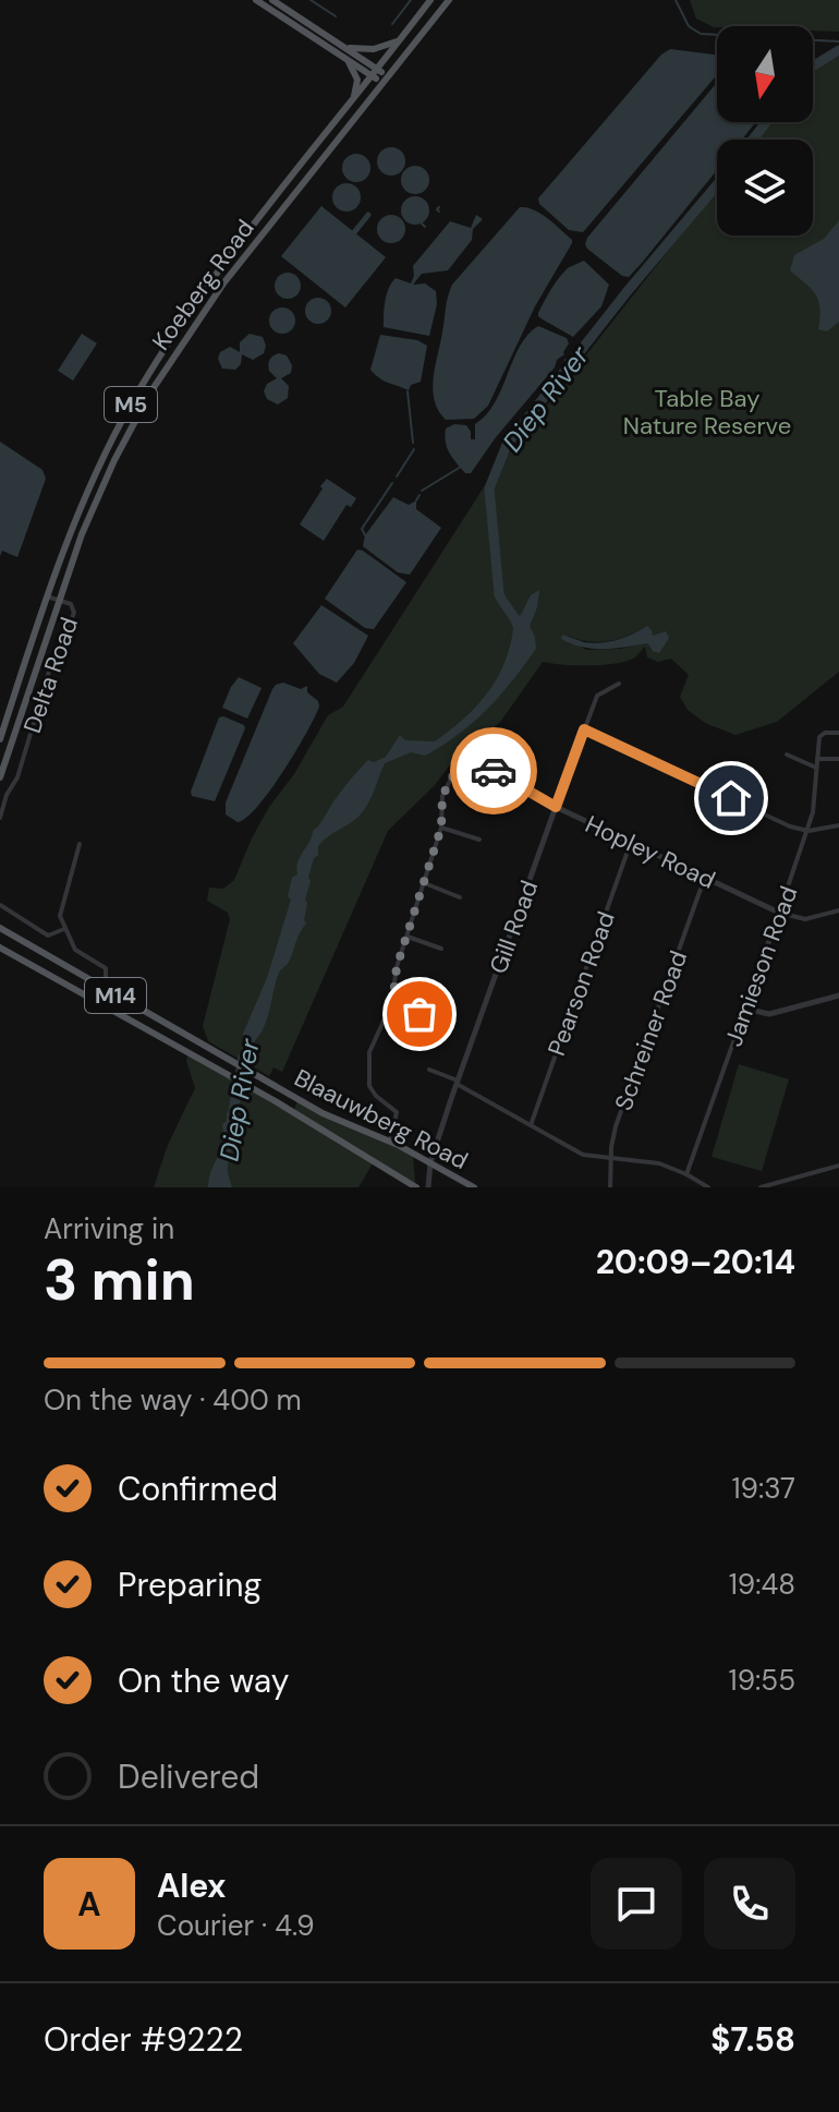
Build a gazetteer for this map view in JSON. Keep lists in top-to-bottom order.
{
  "streets": {
    "main road": [
      "Koeberg Road",
      "M5",
      "M14",
      "Blaauwberg Road"
    ],
    "street": [
      "Delta Road",
      "Hopley Road",
      "Gill Road",
      "Jamieson Road",
      "Pearson Road",
      "Schreiner Road"
    ]
  },
  "crossings": [
    ["Koeberg Road", "Delta Road"],
    ["Hopley Road", "Gill Road"],
    ["Hopley Road", "Jamieson Road"],
    ["Hopley Road", "Pearson Road"],
    ["Hopley Road", "Schreiner Road"],
    ["Gill Road", "Blaauwberg Road"]
  ],
  "water": ["Diep River"],
  "parks": ["Table Bay Nature Reserve"],
  "north": "bottom",
  "page": {
    "heading": ["3 min", "Arriving in", "20:09–20:14"],
    "panel": [
      "Alex",
      "Courier · 4.9",
      "Order #9222",
      "$7.58"
    ],
    "bar": "On the way · 400 m",
    "list": [
      ["Confirmed", "19:37"],
      ["Preparing", "19:48"],
      ["On the way", "19:55"],
      "Delivered"
    ],
    "round": "A"
  }
}
